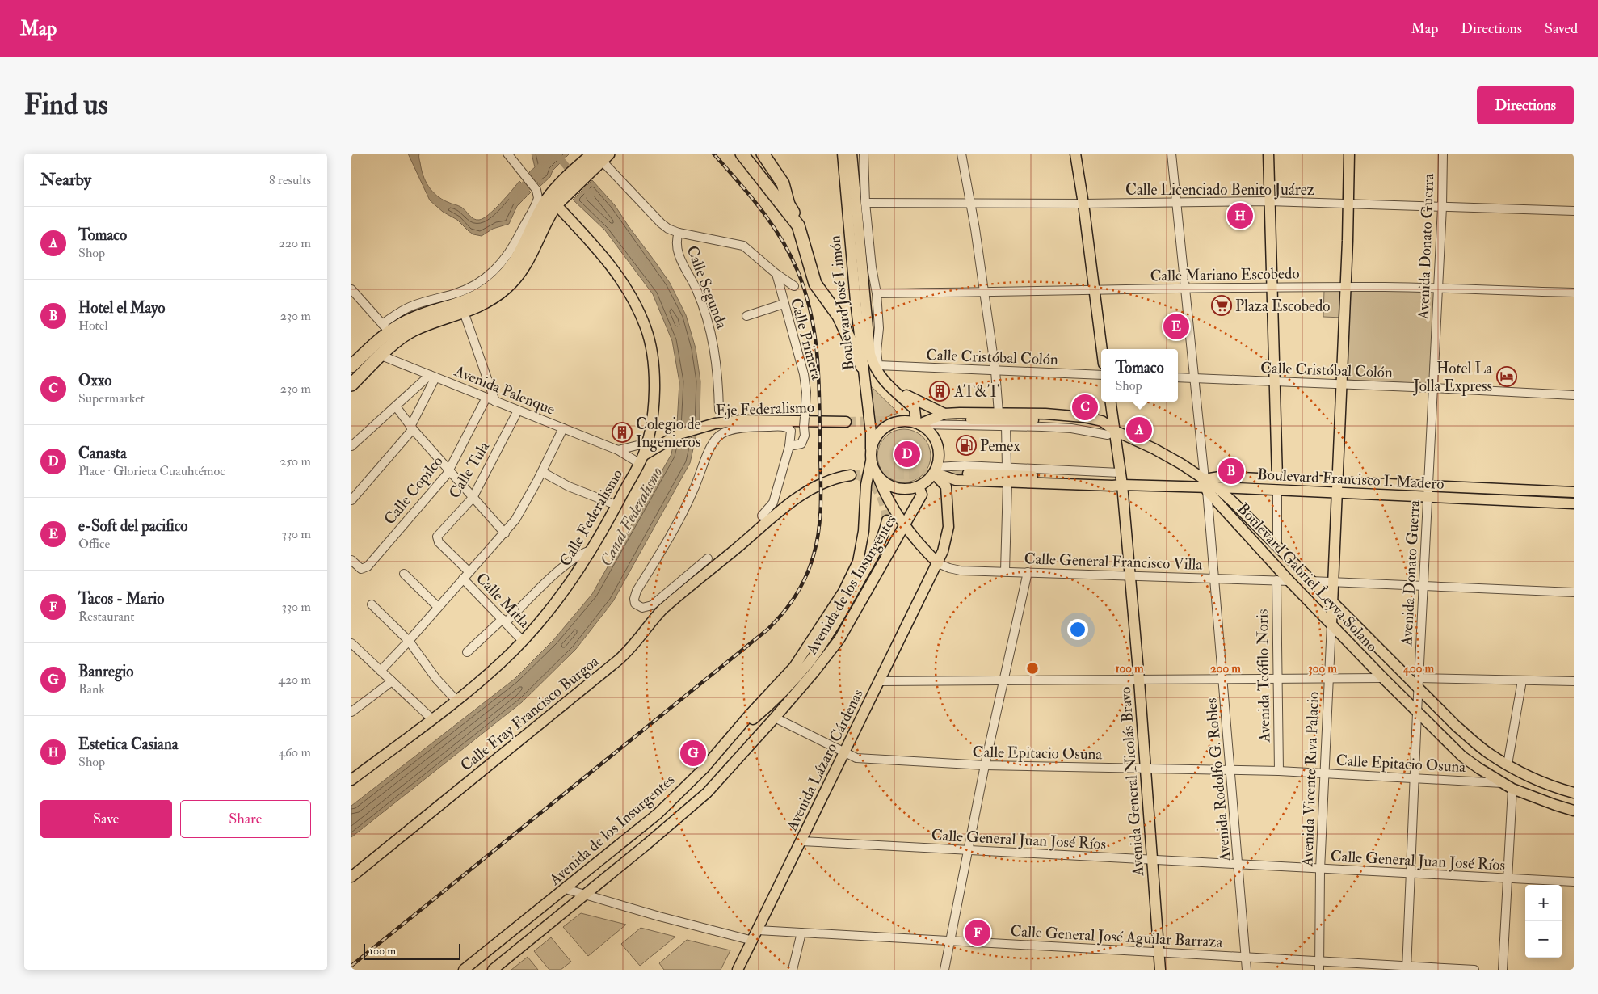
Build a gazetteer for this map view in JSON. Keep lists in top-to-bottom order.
{
  "streets": {
    "main road": [
      "Boulevard José Limón",
      "Eje Federalismo",
      "Boulevard Francisco I. Madero",
      "Calle Federalismo",
      "Boulevard Gabriel Leyva Solano",
      "Avenida de los Insurgentes",
      "Calle Fray Francisco Burgoa",
      "Avenida Lázaro Cárdenas",
      "Avenida Vicente Riva Palacio",
      "Avenida General Nicolás Bravo"
    ],
    "street": [
      "Calle Licenciado Benito Juárez",
      "Avenida Donato Guerra",
      "Calle Mariano Escobedo",
      "Calle Segunda",
      "Calle Primera",
      "Calle Cristóbal Colón",
      "Avenida Palenque",
      "Calle Tula",
      "Calle Copilco",
      "Calle General Francisco Villa",
      "Calle Mitla",
      "Avenida Teófilo Noris",
      "Calle Epitacio Osuna",
      "Avenida Rodolfo G. Robles",
      "Calle General Juan José Ríos",
      "Calle General José Aguilar Barraza"
    ]
  },
  "crossings": [
    ["Calle Licenciado Benito Juárez", "Avenida Donato Guerra"],
    ["Calle Licenciado Benito Juárez", "Boulevard José Limón"],
    ["Calle Licenciado Benito Juárez", "Avenida Vicente Riva Palacio"],
    ["Calle Licenciado Benito Juárez", "Avenida Rodolfo G. Robles"],
    ["Avenida Donato Guerra", "Calle Mariano Escobedo"],
    ["Avenida Donato Guerra", "Calle Cristóbal Colón"],
    ["Avenida Donato Guerra", "Boulevard Francisco I. Madero"],
    ["Avenida Donato Guerra", "Boulevard Gabriel Leyva Solano"],
    ["Avenida Donato Guerra", "Calle Epitacio Osuna"],
    ["Avenida Donato Guerra", "Calle General Juan José Ríos"],
    ["Avenida Donato Guerra", "Calle General José Aguilar Barraza"],
    ["Calle Mariano Escobedo", "Boulevard José Limón"],
    ["Calle Mariano Escobedo", "Avenida Vicente Riva Palacio"],
    ["Calle Mariano Escobedo", "Avenida Rodolfo G. Robles"],
    ["Boulevard José Limón", "Calle Cristóbal Colón"],
    ["Boulevard José Limón", "Boulevard Francisco I. Madero"],
    ["Boulevard José Limón", "Boulevard Gabriel Leyva Solano"],
    ["Boulevard José Limón", "Avenida de los Insurgentes"],
    ["Boulevard José Limón", "Avenida Lázaro Cárdenas"],
    ["Calle Cristóbal Colón", "Avenida Vicente Riva Palacio"],
    ["Calle Cristóbal Colón", "Avenida Rodolfo G. Robles"],
    ["Avenida Palenque", "Eje Federalismo"],
    ["Avenida Palenque", "Calle Tula"],
    ["Avenida Palenque", "Calle Copilco"],
    ["Avenida Palenque", "Calle Federalismo"],
    ["Eje Federalismo", "Calle Federalismo"],
    ["Boulevard Francisco I. Madero", "Boulevard Gabriel Leyva Solano"],
    ["Boulevard Francisco I. Madero", "Avenida de los Insurgentes"],
    ["Boulevard Francisco I. Madero", "Avenida Lázaro Cárdenas"],
    ["Boulevard Francisco I. Madero", "Avenida Vicente Riva Palacio"],
    ["Boulevard Francisco I. Madero", "Avenida Rodolfo G. Robles"],
    ["Boulevard Francisco I. Madero", "Avenida General Nicolás Bravo"],
    ["Calle Federalismo", "Calle Mitla"],
    ["Calle General Francisco Villa", "Boulevard Gabriel Leyva Solano"],
    ["Calle General Francisco Villa", "Avenida Teófilo Noris"],
    ["Calle General Francisco Villa", "Avenida Lázaro Cárdenas"],
    ["Calle General Francisco Villa", "Avenida Rodolfo G. Robles"],
    ["Calle General Francisco Villa", "Avenida General Nicolás Bravo"],
    ["Boulevard Gabriel Leyva Solano", "Avenida de los Insurgentes"],
    ["Boulevard Gabriel Leyva Solano", "Calle Epitacio Osuna"],
    ["Boulevard Gabriel Leyva Solano", "Avenida Lázaro Cárdenas"],
    ["Boulevard Gabriel Leyva Solano", "Avenida Vicente Riva Palacio"],
    ["Boulevard Gabriel Leyva Solano", "Avenida Rodolfo G. Robles"],
    ["Boulevard Gabriel Leyva Solano", "Avenida General Nicolás Bravo"],
    ["Avenida de los Insurgentes", "Calle Epitacio Osuna"],
    ["Avenida de los Insurgentes", "Avenida Lázaro Cárdenas"],
    ["Avenida Teófilo Noris", "Calle Epitacio Osuna"],
    ["Calle Epitacio Osuna", "Avenida Lázaro Cárdenas"],
    ["Calle Epitacio Osuna", "Avenida Vicente Riva Palacio"],
    ["Calle Epitacio Osuna", "Avenida Rodolfo G. Robles"],
    ["Calle Epitacio Osuna", "Avenida General Nicolás Bravo"],
    ["Avenida Lázaro Cárdenas", "Calle General Juan José Ríos"],
    ["Avenida Lázaro Cárdenas", "Calle General José Aguilar Barraza"],
    ["Avenida Vicente Riva Palacio", "Calle General Juan José Ríos"],
    ["Avenida Vicente Riva Palacio", "Calle General José Aguilar Barraza"],
    ["Avenida Rodolfo G. Robles", "Calle General Juan José Ríos"],
    ["Avenida Rodolfo G. Robles", "Calle General José Aguilar Barraza"],
    ["Avenida General Nicolás Bravo", "Calle General Juan José Ríos"],
    ["Avenida General Nicolás Bravo", "Calle General José Aguilar Barraza"]
  ],
  "water": ["Canal Federalismo"],
  "places": {
    "supermarket": ["Plaza Escobedo"],
    "hotel": ["Hotel La Jolla Express"],
    "building": ["AT&T", "Colegio de Ingenieros"],
    "fuel station": ["Pemex"]
  },
  "scale_bar": "100 m",
  "page": {
    "header": "Map",
    "nav": ["Map", "Directions", "Saved"],
    "buttons": [
      "Directions",
      ["Save", "Share"]
    ],
    "title": "Find us",
    "heading": ["Nearby", "8 results"],
    "pins": [
      "H",
      "E",
      "C",
      "A",
      "D",
      "B",
      "G",
      "F"
    ],
    "list": [
      {
        "mark": "A",
        "name": "Tomaco",
        "note": "Shop",
        "value": "220 m"
      },
      {
        "mark": "B",
        "name": "Hotel el Mayo",
        "note": "Hotel",
        "value": "230 m"
      },
      {
        "mark": "C",
        "name": "Oxxo",
        "note": "Supermarket",
        "value": "230 m"
      },
      {
        "mark": "D",
        "name": "Canasta",
        "note": "Place · Glorieta Cuauhtémoc",
        "value": "250 m"
      },
      {
        "mark": "E",
        "name": "e-Soft del pacifico",
        "note": "Office",
        "value": "330 m"
      },
      {
        "mark": "F",
        "name": "Tacos - Mario",
        "note": "Restaurant",
        "value": "330 m"
      },
      {
        "mark": "G",
        "name": "Banregio",
        "note": "Bank",
        "value": "420 m"
      },
      {
        "mark": "H",
        "name": "Estetica Casiana",
        "note": "Shop",
        "value": "460 m"
      }
    ],
    "popup": ["Tomaco", "Shop"],
    "map_buttons": ["+", "−"],
    "scale": "100 m"
  },
  "rings": [
    "100 m",
    "200 m",
    "300 m",
    "400 m"
  ]
}
